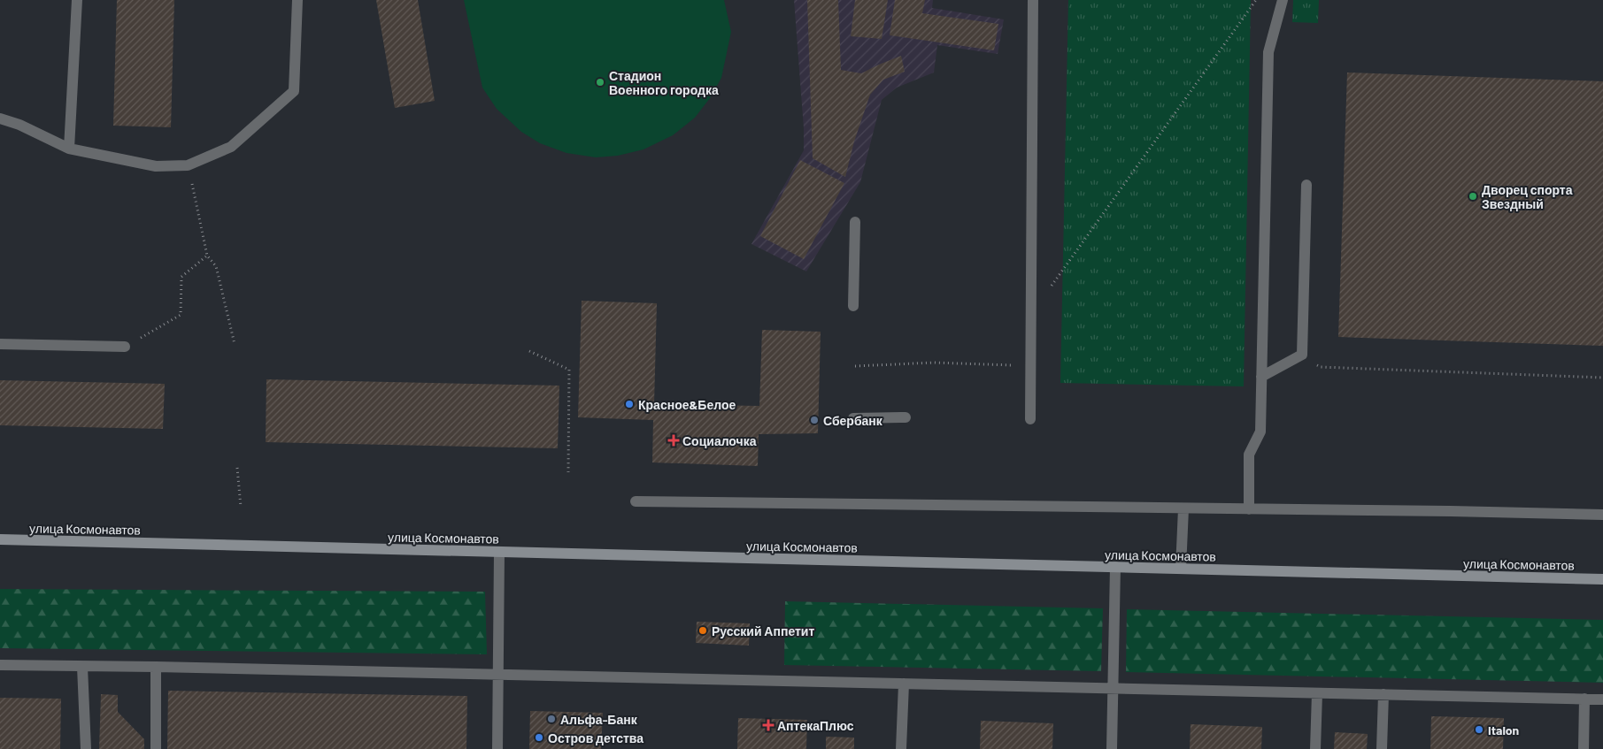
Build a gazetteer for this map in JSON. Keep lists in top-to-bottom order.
{
  "streets": {
    "main road": ["улица Космонавтов"]
  },
  "places": {
    "other": [
      "Стадион Военного городка",
      "Дворец спорта Звездный",
      "Красное&Белое",
      "Сбербанк",
      "Русский Аппетит",
      "Альфа-Банк",
      "Italon",
      "Остров детства"
    ],
    "health": ["Социалочка", "АптекаПлюс"]
  }
}
